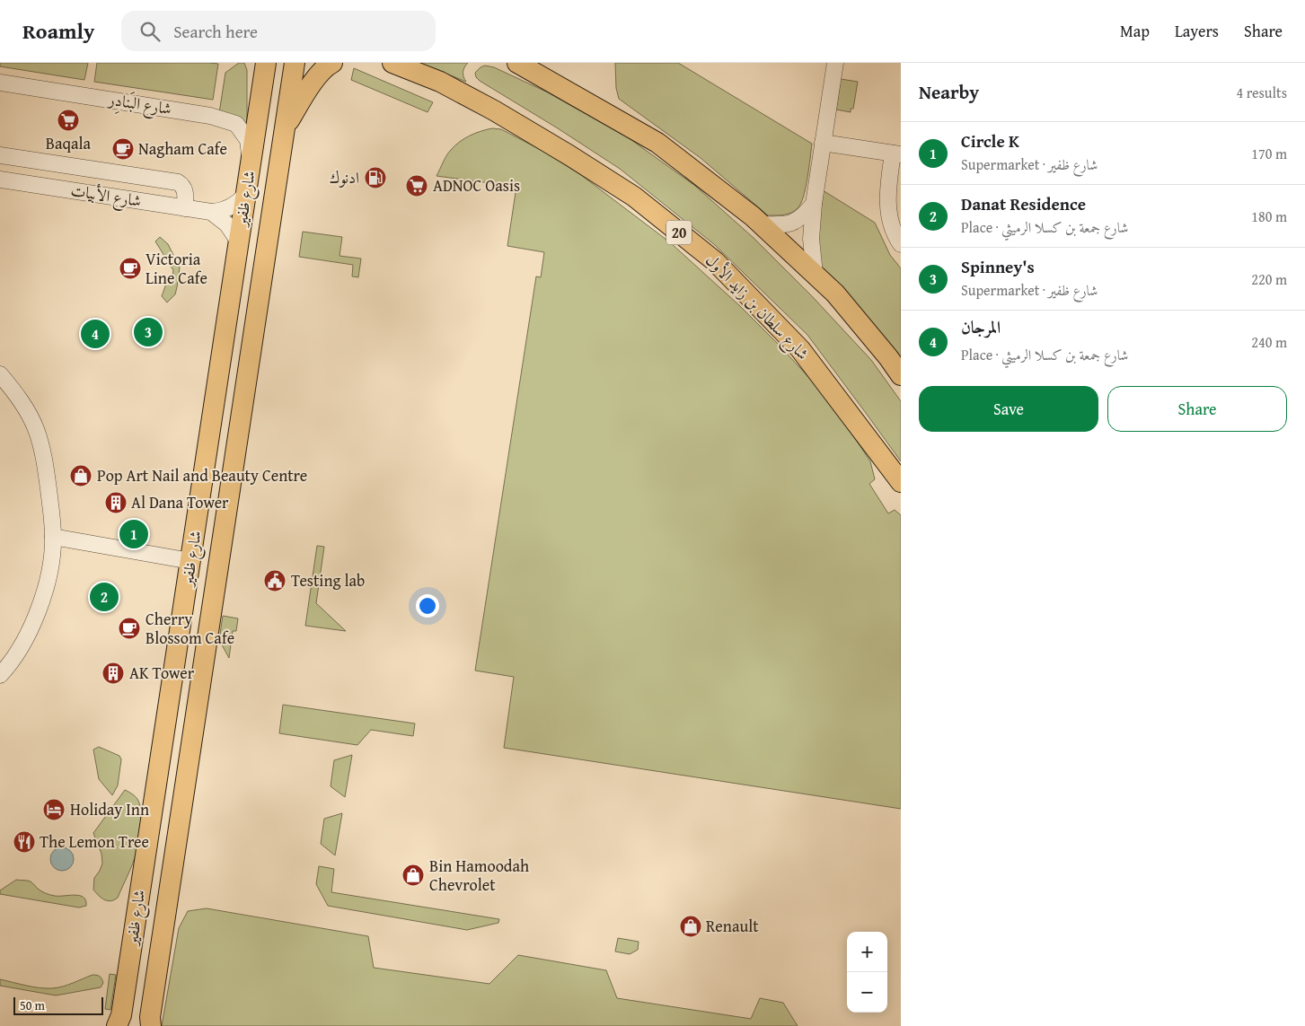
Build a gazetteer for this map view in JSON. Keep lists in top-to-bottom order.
{
  "streets": {
    "main road": ["شارع ظفير", "20", "شارع سلطان بن زايد الأول"],
    "street": ["شارع البَنادِر", "شارع الأبيات"]
  },
  "crossings": [
    ["شارع البَنادِر", "شارع ظفير"],
    ["شارع الأبيات", "شارع ظفير"]
  ],
  "places": {
    "supermarket": ["Baqala", "ADNOC Oasis"],
    "cafe": ["Nagham Cafe", "Victoria Line Cafe", "Cherry Blossom Cafe"],
    "fuel station": ["ادنوك"],
    "shop": ["Pop Art Nail and Beauty Centre", "Bin Hamoodah Chevrolet", "Renault"],
    "building": ["Al Dana Tower", "AK Tower"],
    "public building": ["Testing lab"],
    "hotel": ["Holiday Inn"],
    "restaurant": ["The Lemon Tree"]
  },
  "scale_bar": "50 m",
  "page": {
    "header": "Roamly",
    "search": "Search here",
    "nav": ["Map", "Layers", "Share"],
    "heading": ["Nearby", "4 results"],
    "list": [
      {
        "mark": "1",
        "name": "Circle K",
        "note": "Supermarket · شارع ظفير",
        "value": "170 m"
      },
      {
        "mark": "2",
        "name": "Danat Residence",
        "note": "Place · شارع جمعة بن كسلا الرميثي",
        "value": "180 m"
      },
      {
        "mark": "3",
        "name": "Spinney's",
        "note": "Supermarket · شارع ظفير",
        "value": "220 m"
      },
      {
        "mark": "4",
        "name": "المرجان",
        "note": "Place · شارع جمعة بن كسلا الرميثي",
        "value": "240 m"
      }
    ],
    "pins": [
      "3",
      "4",
      "1",
      "2"
    ],
    "buttons": ["Save", "Share"],
    "map_buttons": ["+", "−"],
    "scale": "50 m"
  }
}
